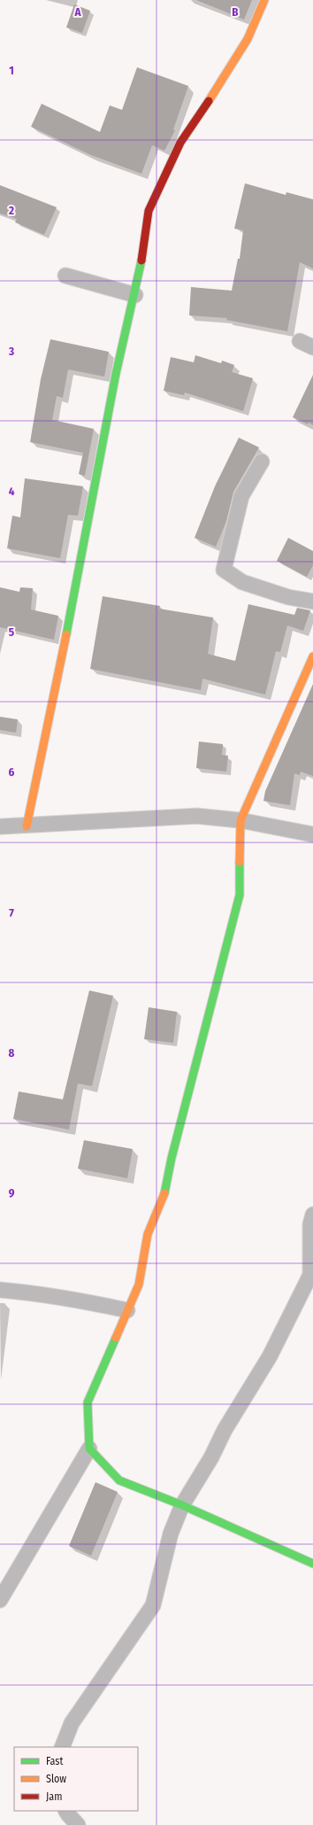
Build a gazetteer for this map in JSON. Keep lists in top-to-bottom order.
{
  "legend": ["Fast", "Slow", "Jam"],
  "grid": {
    "columns": ["A", "B"],
    "rows": [
      "1",
      "2",
      "3",
      "4",
      "5",
      "6",
      "7",
      "8",
      "9"
    ]
  }
}
